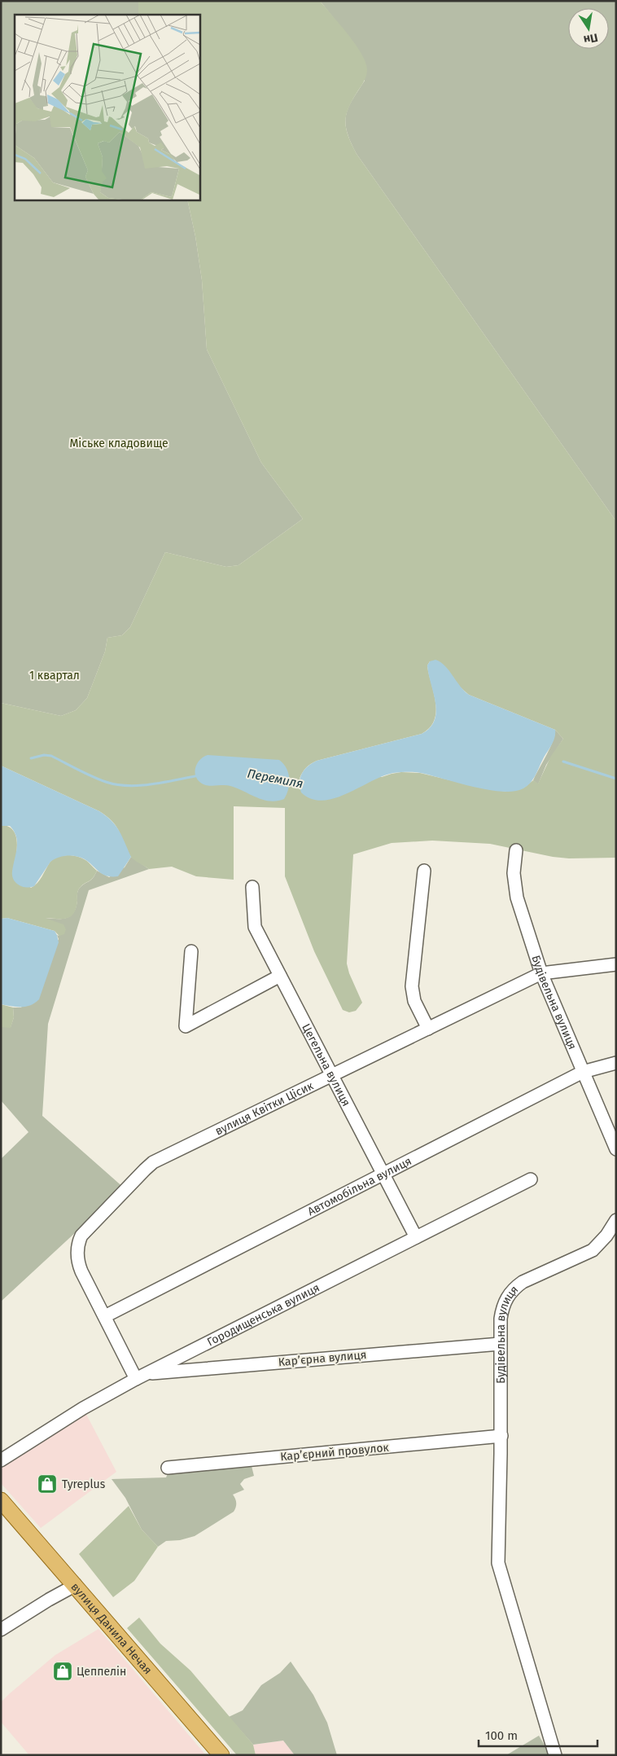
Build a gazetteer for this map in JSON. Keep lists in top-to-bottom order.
{
  "streets": {
    "main road": ["вулиця Данила Нечая"],
    "street": [
      "Будівельна вулиця",
      "Цегельна вулиця",
      "вулиця Квітки Цісик",
      "Автомобільна вулиця",
      "Городищенська вулиця",
      "Карʼєрна вулиця",
      "Карʼєрний провулок"
    ]
  },
  "crossings": [
    ["Будівельна вулиця", "вулиця Квітки Цісик"],
    ["Будівельна вулиця", "Автомобільна вулиця"],
    ["Будівельна вулиця", "Карʼєрна вулиця"],
    ["Будівельна вулиця", "Карʼєрний провулок"],
    ["Цегельна вулиця", "вулиця Квітки Цісик"],
    ["Цегельна вулиця", "Автомобільна вулиця"],
    ["Цегельна вулиця", "Городищенська вулиця"],
    ["вулиця Квітки Цісик", "Автомобільна вулиця"],
    ["вулиця Квітки Цісик", "Городищенська вулиця"],
    ["вулиця Квітки Цісик", "Карʼєрна вулиця"],
    ["Городищенська вулиця", "Карʼєрна вулиця"]
  ],
  "water": ["Перемиля"],
  "parks": ["Міське кладовище", "1 квартал"],
  "places": {
    "shop": ["Tyreplus", "Цеппелін"]
  },
  "scale_bar": "100 m",
  "north": "bottom"
}
